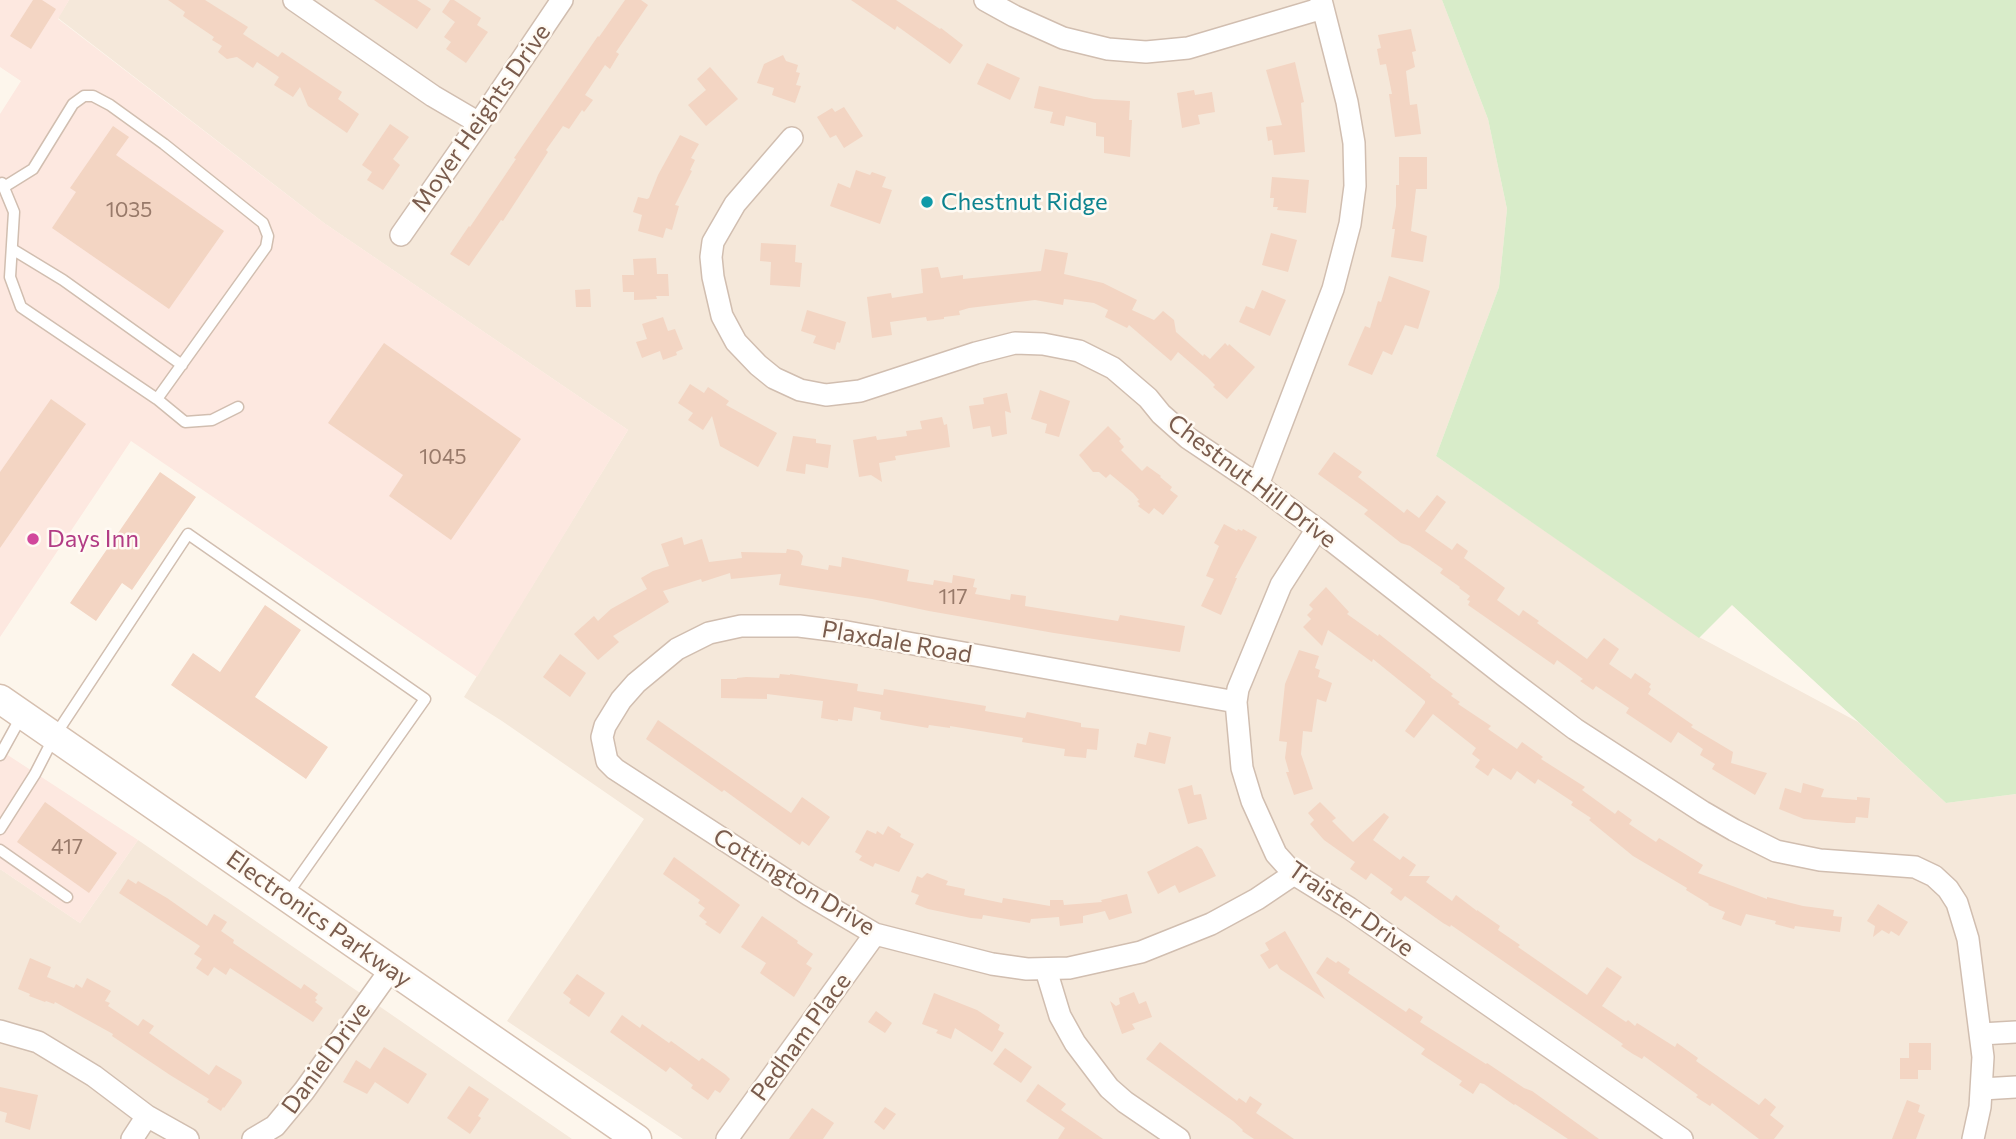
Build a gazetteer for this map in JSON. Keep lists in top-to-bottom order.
{
  "streets": {
    "main road": ["Electronics Parkway"],
    "street": [
      "Moyer Heights Drive",
      "Chestnut Hill Drive",
      "Plaxdale Road",
      "Cottington Drive",
      "Traister Drive",
      "Pedham Place",
      "Daniel Drive"
    ]
  },
  "crossings": [
    ["Chestnut Hill Drive", "Traister Drive"],
    ["Plaxdale Road", "Cottington Drive"],
    ["Plaxdale Road", "Traister Drive"],
    ["Cottington Drive", "Traister Drive"],
    ["Cottington Drive", "Pedham Place"],
    ["Electronics Parkway", "Daniel Drive"]
  ],
  "places": ["Chestnut Ridge", "Days Inn"],
  "house_numbers": [
    "1035",
    "1045",
    "117",
    "417"
  ]
}
